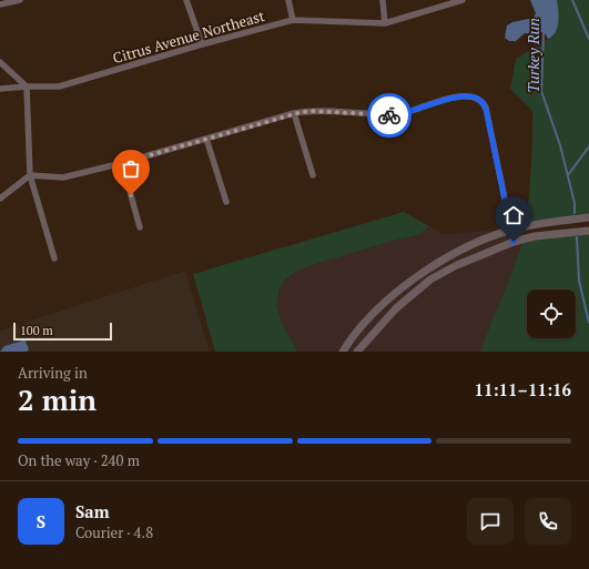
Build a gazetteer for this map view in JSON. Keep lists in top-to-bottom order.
{
  "streets": {
    "street": ["Citrus Avenue Northeast"]
  },
  "water": ["Turkey Run"],
  "scale_bar": "100 m",
  "page": {
    "scale": "100 m",
    "heading": ["2 min", "Arriving in", "11:11–11:16"],
    "panel": ["Sam", "Courier · 4.8"],
    "bar": "On the way · 240 m",
    "round": "S"
  }
}
